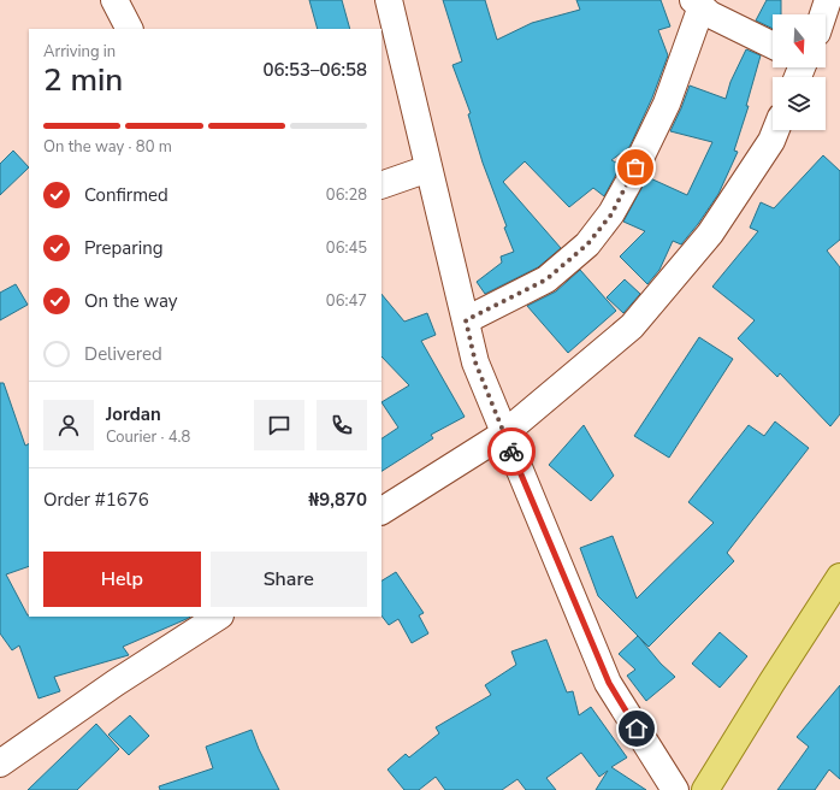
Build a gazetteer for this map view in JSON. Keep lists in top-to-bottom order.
{
  "north": "bottom",
  "page": {
    "heading": ["2 min", "Arriving in", "06:53–06:58"],
    "panel": [
      "Jordan",
      "Courier · 4.8",
      "Order #1676",
      "₦9,870"
    ],
    "bar": "On the way · 80 m",
    "list": [
      ["Confirmed", "06:28"],
      ["Preparing", "06:45"],
      ["On the way", "06:47"],
      "Delivered"
    ],
    "buttons": ["Help", "Share"]
  }
}
